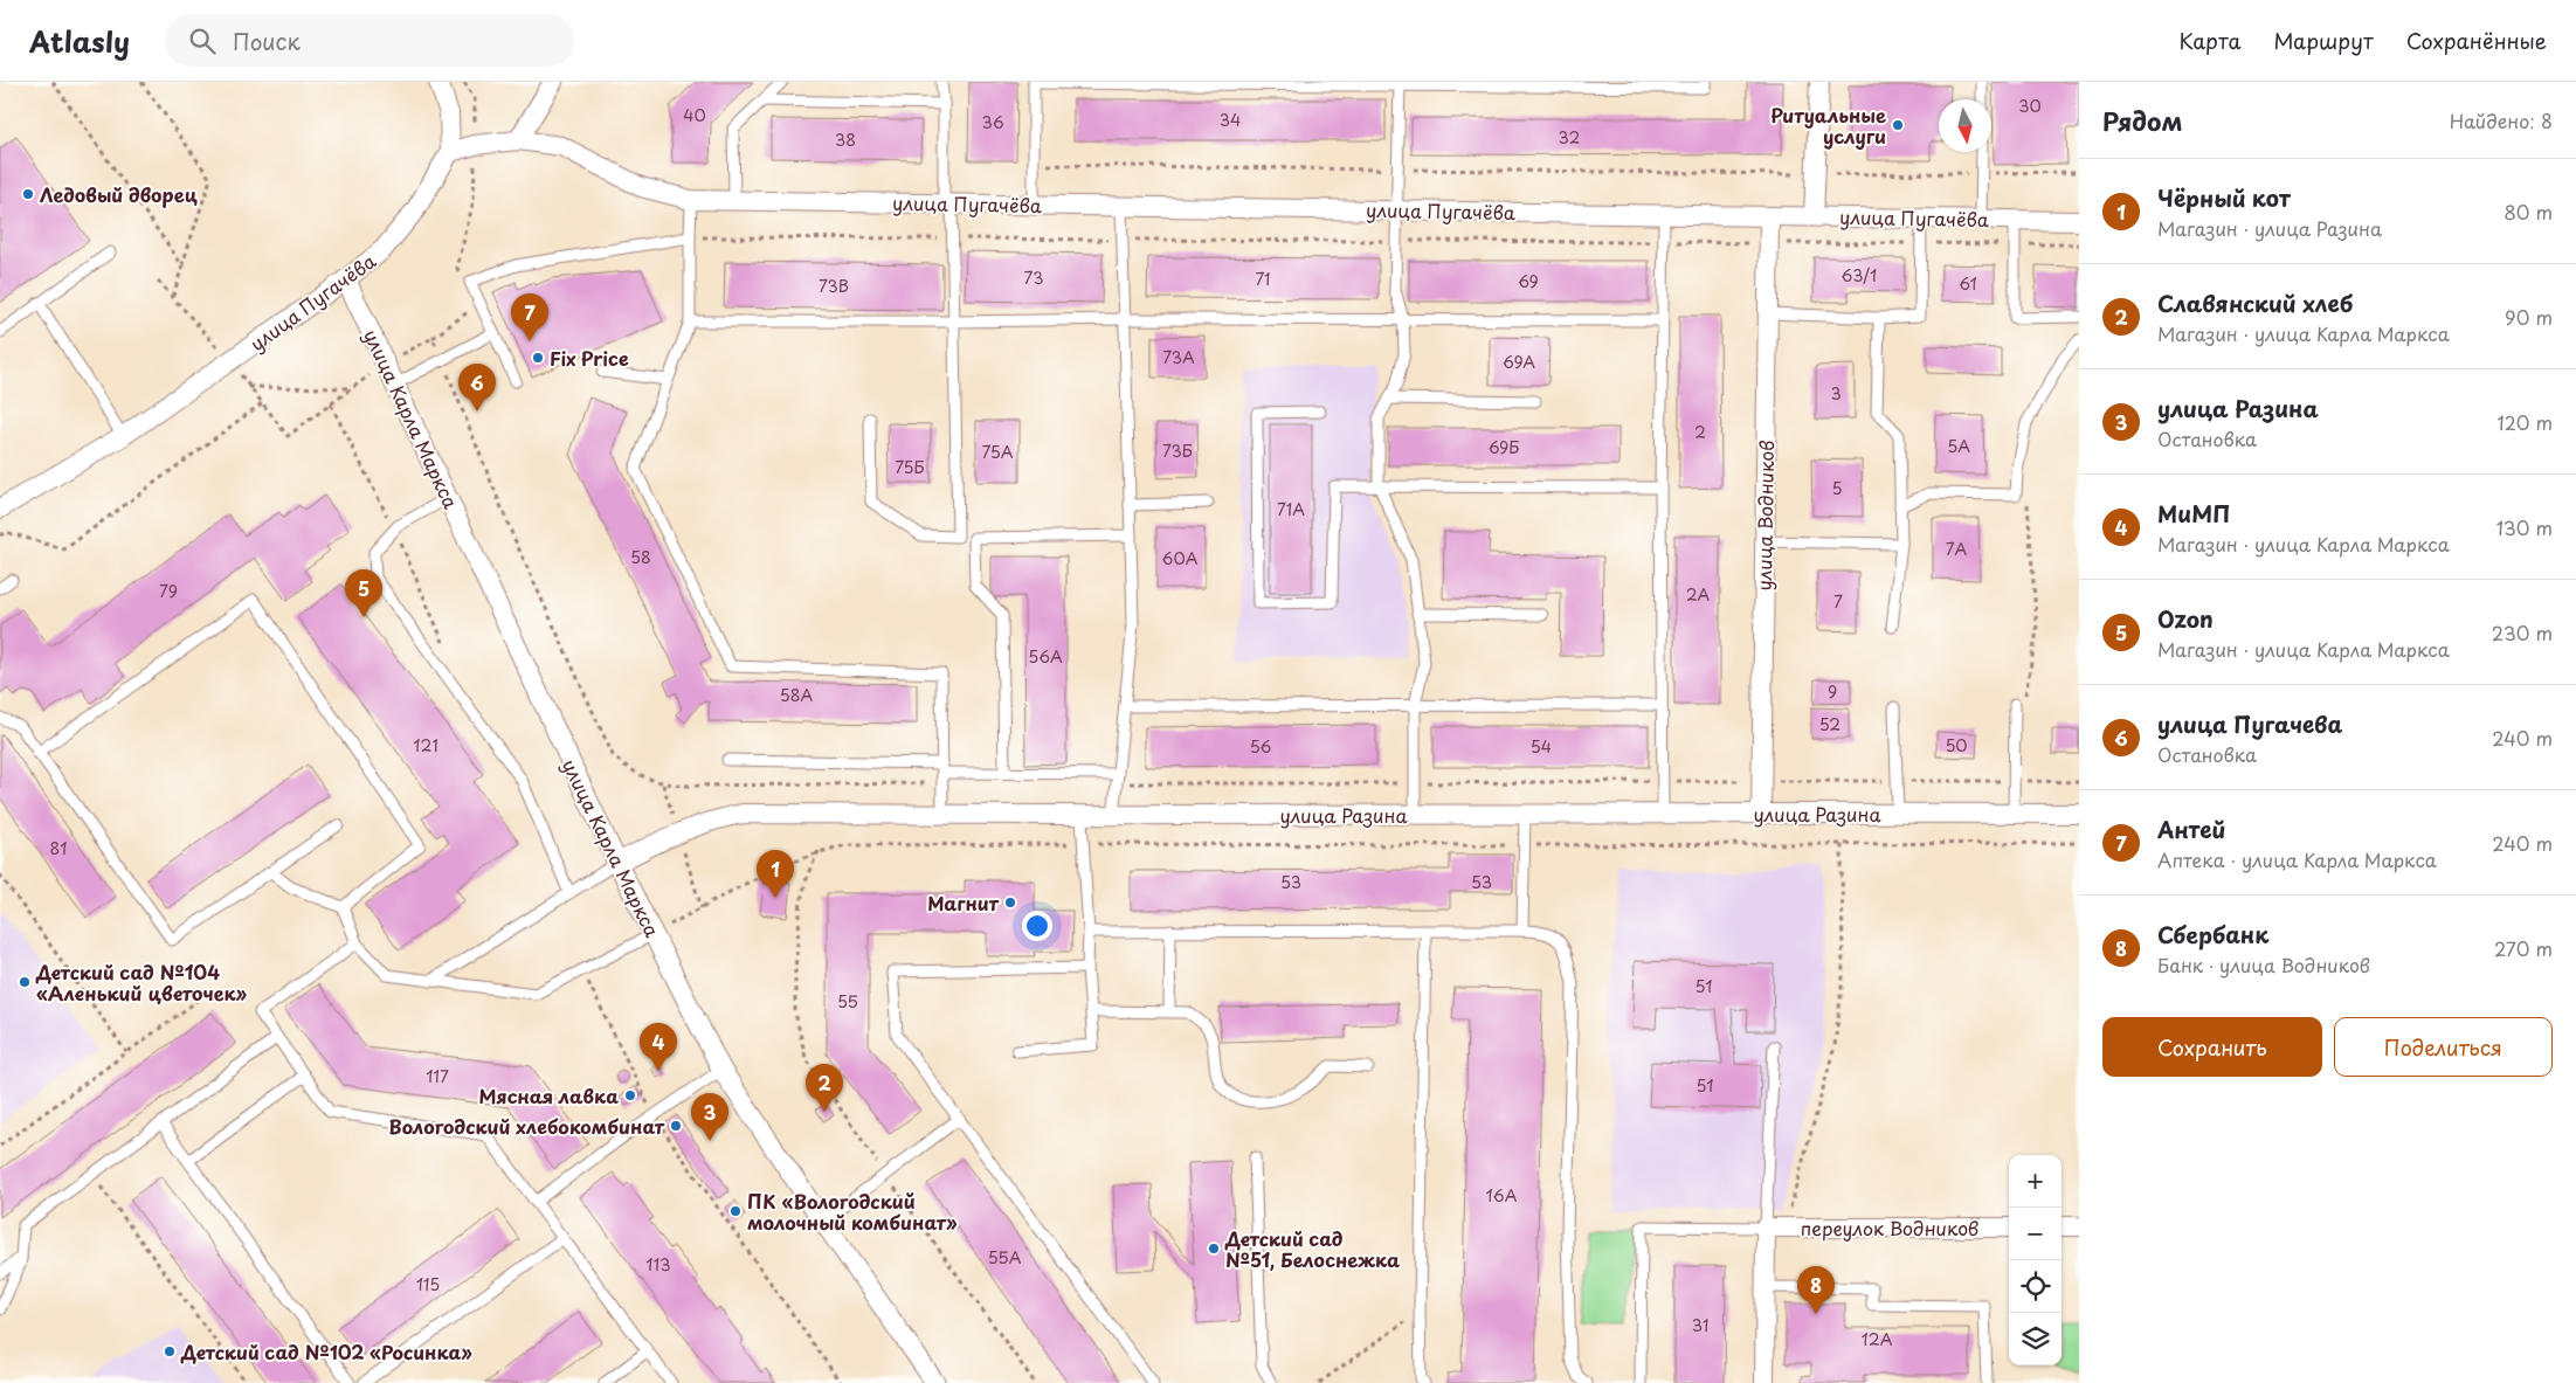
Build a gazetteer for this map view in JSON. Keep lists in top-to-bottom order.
{
  "streets": {
    "street": [
      "улица Пугачёва",
      "улица Карла Маркса",
      "улица Водников",
      "улица Разина",
      "переулок Водников"
    ]
  },
  "crossings": [
    ["улица Пугачёва", "улица Карла Маркса"],
    ["улица Пугачёва", "улица Водников"],
    ["улица Карла Маркса", "улица Разина"],
    ["улица Водников", "улица Разина"]
  ],
  "places": [
    "Ритуальные услуги",
    "Ледовый дворец",
    "Fix Price",
    "Магнит",
    "Детский сад №104 «Аленький цветочек»",
    "Мясная лавка",
    "Вологодский хлебокомбинат",
    "ПК «Вологодский молочный комбинат»",
    "Детский сад №51, Белоснежка",
    "Детский сад №102 «Росинка»"
  ],
  "house_numbers": [
    "30",
    "40",
    "34",
    "36",
    "32",
    "38",
    "63/1",
    "73",
    "71",
    "69",
    "61",
    "73В",
    "73А",
    "69А",
    "3",
    "2",
    "5А",
    "69Б",
    "73Б",
    "75А",
    "75Б",
    "5",
    "71А",
    "7А",
    "58",
    "60А",
    "79",
    "2А",
    "7",
    "56А",
    "9",
    "58А",
    "52",
    "121",
    "50",
    "56",
    "54",
    "81",
    "53",
    "53",
    "51",
    "55",
    "117",
    "51",
    "16А",
    "55А",
    "113",
    "115",
    "31",
    "12А"
  ],
  "north": "bottom",
  "page": {
    "header": "Atlasly",
    "search": "Поиск",
    "nav": ["Карта", "Маршрут", "Сохранённые"],
    "heading": ["Рядом", "Найдено: 8"],
    "list": [
      {
        "mark": "1",
        "name": "Чёрный кот",
        "note": "Магазин · улица Разина",
        "value": "80 m"
      },
      {
        "mark": "2",
        "name": "Славянский хлеб",
        "note": "Магазин · улица Карла Маркса",
        "value": "90 m"
      },
      {
        "mark": "3",
        "name": "улица Разина",
        "note": "Остановка",
        "value": "120 m"
      },
      {
        "mark": "4",
        "name": "МиМП",
        "note": "Магазин · улица Карла Маркса",
        "value": "130 m"
      },
      {
        "mark": "5",
        "name": "Ozon",
        "note": "Магазин · улица Карла Маркса",
        "value": "230 m"
      },
      {
        "mark": "6",
        "name": "улица Пугачева",
        "note": "Остановка",
        "value": "240 m"
      },
      {
        "mark": "7",
        "name": "Антей",
        "note": "Аптека · улица Карла Маркса",
        "value": "240 m"
      },
      {
        "mark": "8",
        "name": "Сбербанк",
        "note": "Банк · улица Водников",
        "value": "270 m"
      }
    ],
    "pins": [
      "7",
      "6",
      "5",
      "1",
      "4",
      "2",
      "3",
      "8"
    ],
    "buttons": ["Сохранить", "Поделиться"],
    "map_buttons": ["+", "−"]
  }
}
